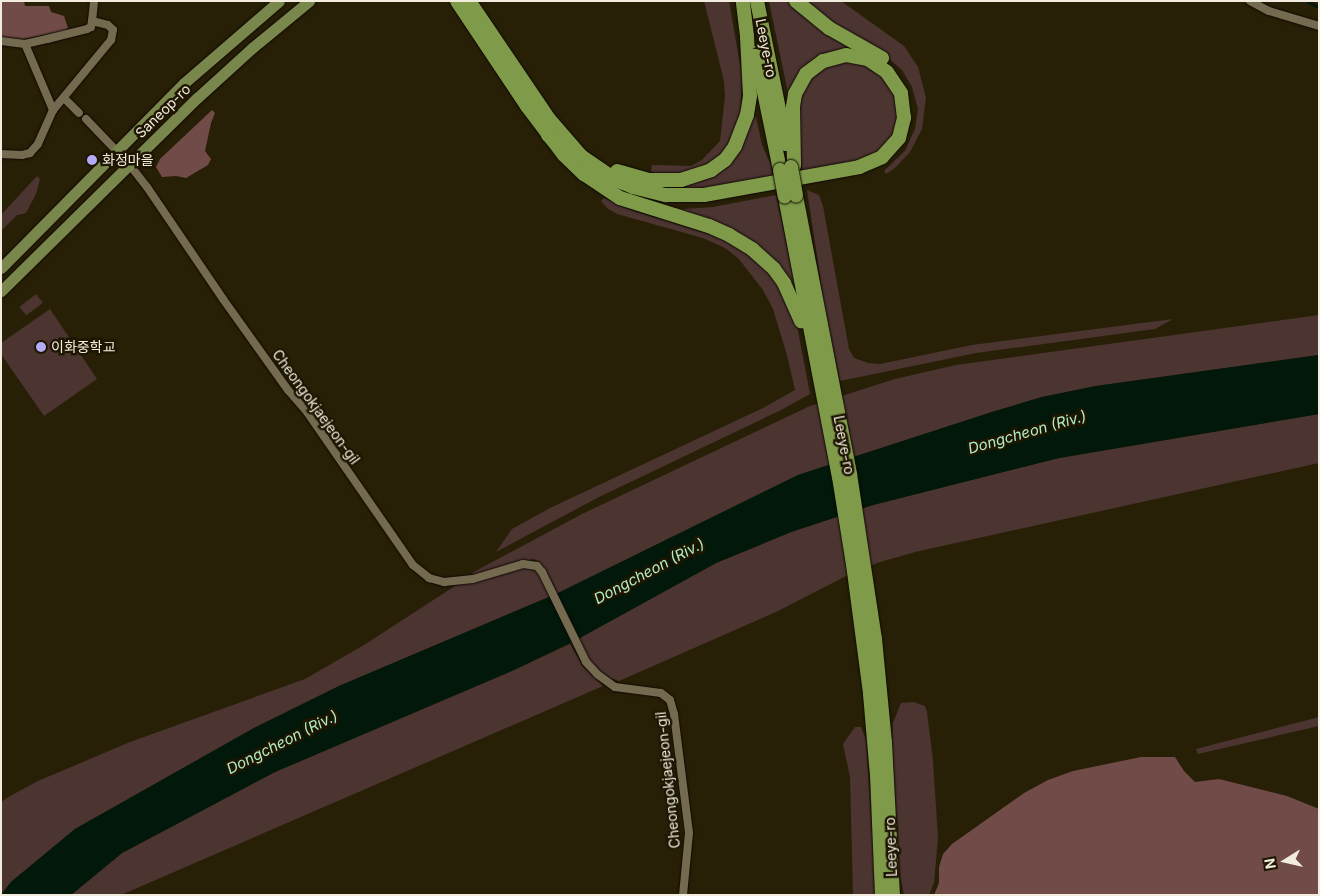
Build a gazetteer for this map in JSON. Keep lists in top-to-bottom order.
{
  "streets": {
    "highway": ["Leeye-ro"],
    "main road": ["Saneop-ro"],
    "street": ["Cheongokjaejeon-gil"]
  },
  "crossings": [
    ["Saneop-ro", "Cheongokjaejeon-gil"]
  ],
  "water": ["Dongcheon (Riv.)"],
  "places": ["화정마을", "이화중학교"],
  "north": "left"
}
